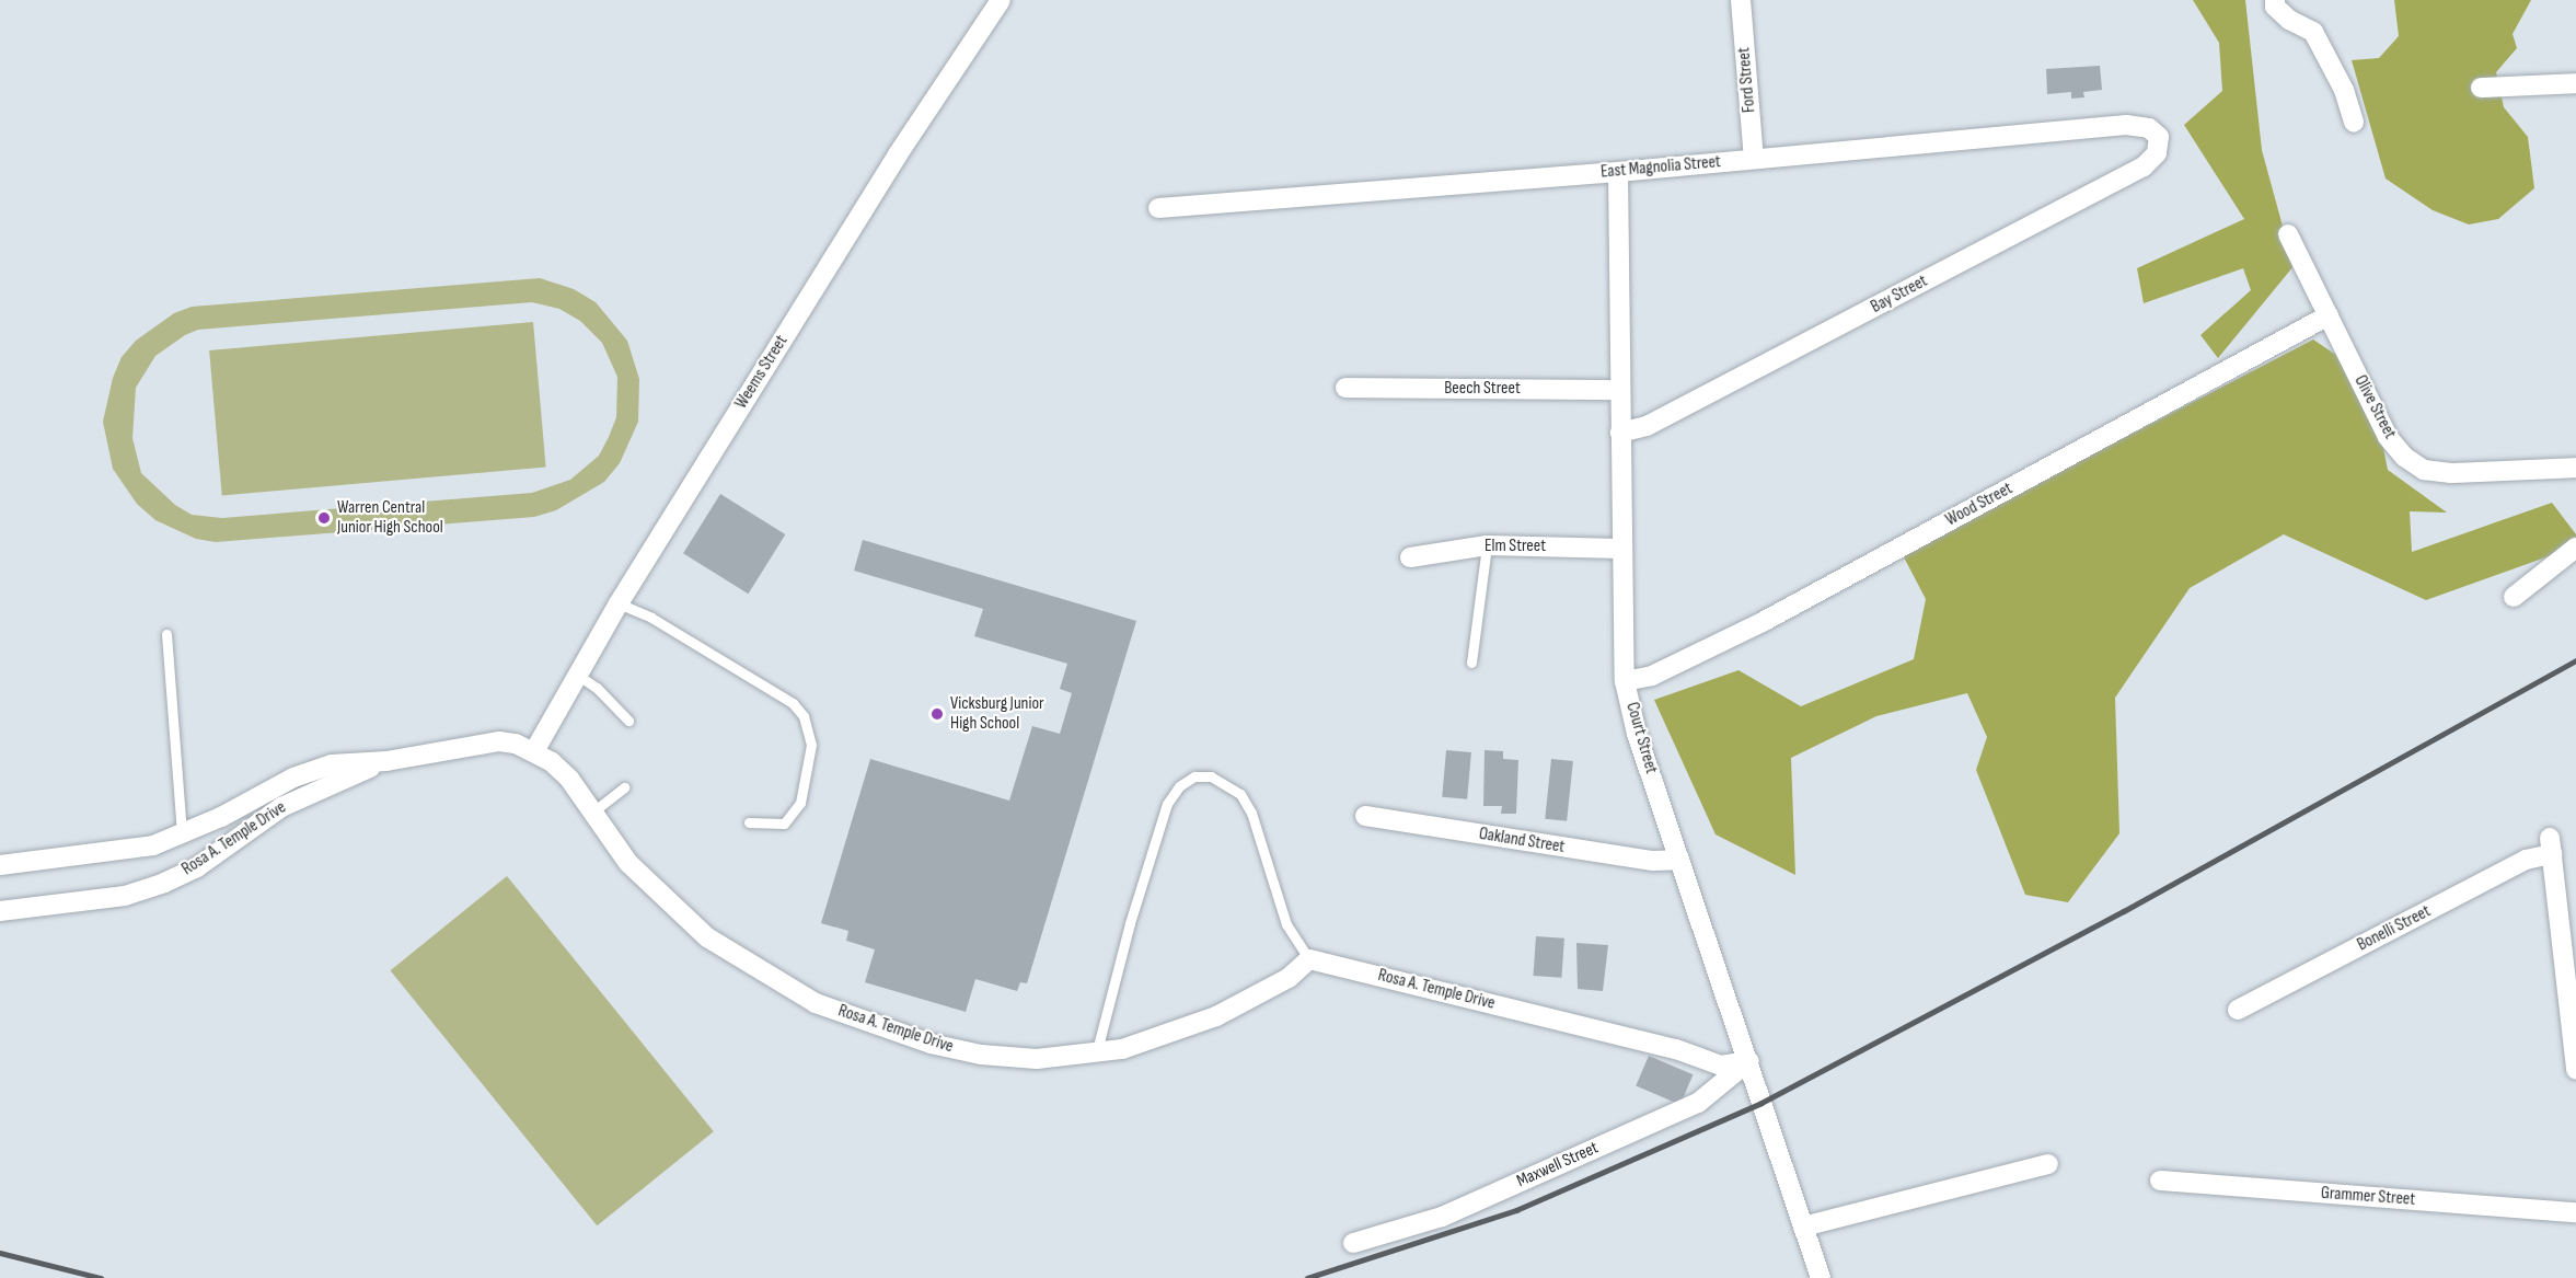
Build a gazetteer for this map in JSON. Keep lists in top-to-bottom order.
{
  "streets": {
    "street": [
      "Ford Street",
      "East Magnolia Street",
      "Bay Street",
      "Weems Street",
      "Beech Street",
      "Olive Street",
      "Wood Street",
      "Elm Street",
      "Court Street",
      "Rosa A. Temple Drive",
      "Oakland Street",
      "Bonelli Street",
      "Maxwell Street",
      "Grammer Street"
    ]
  },
  "crossings": [
    ["Ford Street", "East Magnolia Street"],
    ["East Magnolia Street", "Bay Street"],
    ["East Magnolia Street", "Court Street"],
    ["Bay Street", "Court Street"],
    ["Weems Street", "Rosa A. Temple Drive"],
    ["Beech Street", "Court Street"],
    ["Olive Street", "Wood Street"],
    ["Wood Street", "Court Street"],
    ["Elm Street", "Court Street"],
    ["Court Street", "Rosa A. Temple Drive"],
    ["Court Street", "Oakland Street"],
    ["Court Street", "Maxwell Street"],
    ["Rosa A. Temple Drive", "Maxwell Street"]
  ],
  "places": ["Warren Central Junior High School", "Vicksburg Junior High School"]
}
